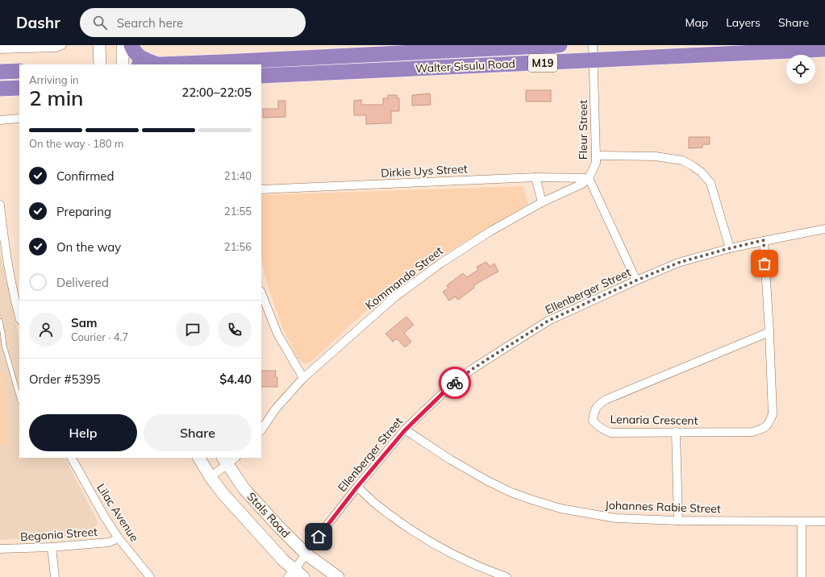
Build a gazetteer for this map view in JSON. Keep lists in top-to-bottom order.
{
  "streets": {
    "highway": ["M19", "Walter Sisulu Road"],
    "street": [
      "Fleur Street",
      "Dirkie Uys Street",
      "Kommando Street",
      "Ellenberger Street",
      "Lenaria Crescent",
      "Johannes Rabie Street",
      "Lilac Avenue",
      "Stals Road",
      "Begonia Street"
    ]
  },
  "crossings": [
    ["Walter Sisulu Road", "Fleur Street"],
    ["Fleur Street", "Dirkie Uys Street"],
    ["Fleur Street", "Kommando Street"],
    ["Dirkie Uys Street", "Kommando Street"],
    ["Ellenberger Street", "Lenaria Crescent"],
    ["Ellenberger Street", "Johannes Rabie Street"],
    ["Ellenberger Street", "Stals Road"],
    ["Lilac Avenue", "Begonia Street"]
  ],
  "page": {
    "header": "Dashr",
    "search": "Search here",
    "nav": ["Map", "Layers", "Share"],
    "heading": ["2 min", "Arriving in", "22:00–22:05"],
    "panel": [
      "Sam",
      "Courier · 4.7",
      "Order #5395",
      "$4.40"
    ],
    "bar": "On the way · 180 m",
    "list": [
      ["Confirmed", "21:40"],
      ["Preparing", "21:55"],
      ["On the way", "21:56"],
      "Delivered"
    ],
    "buttons": ["Help", "Share"]
  }
}
